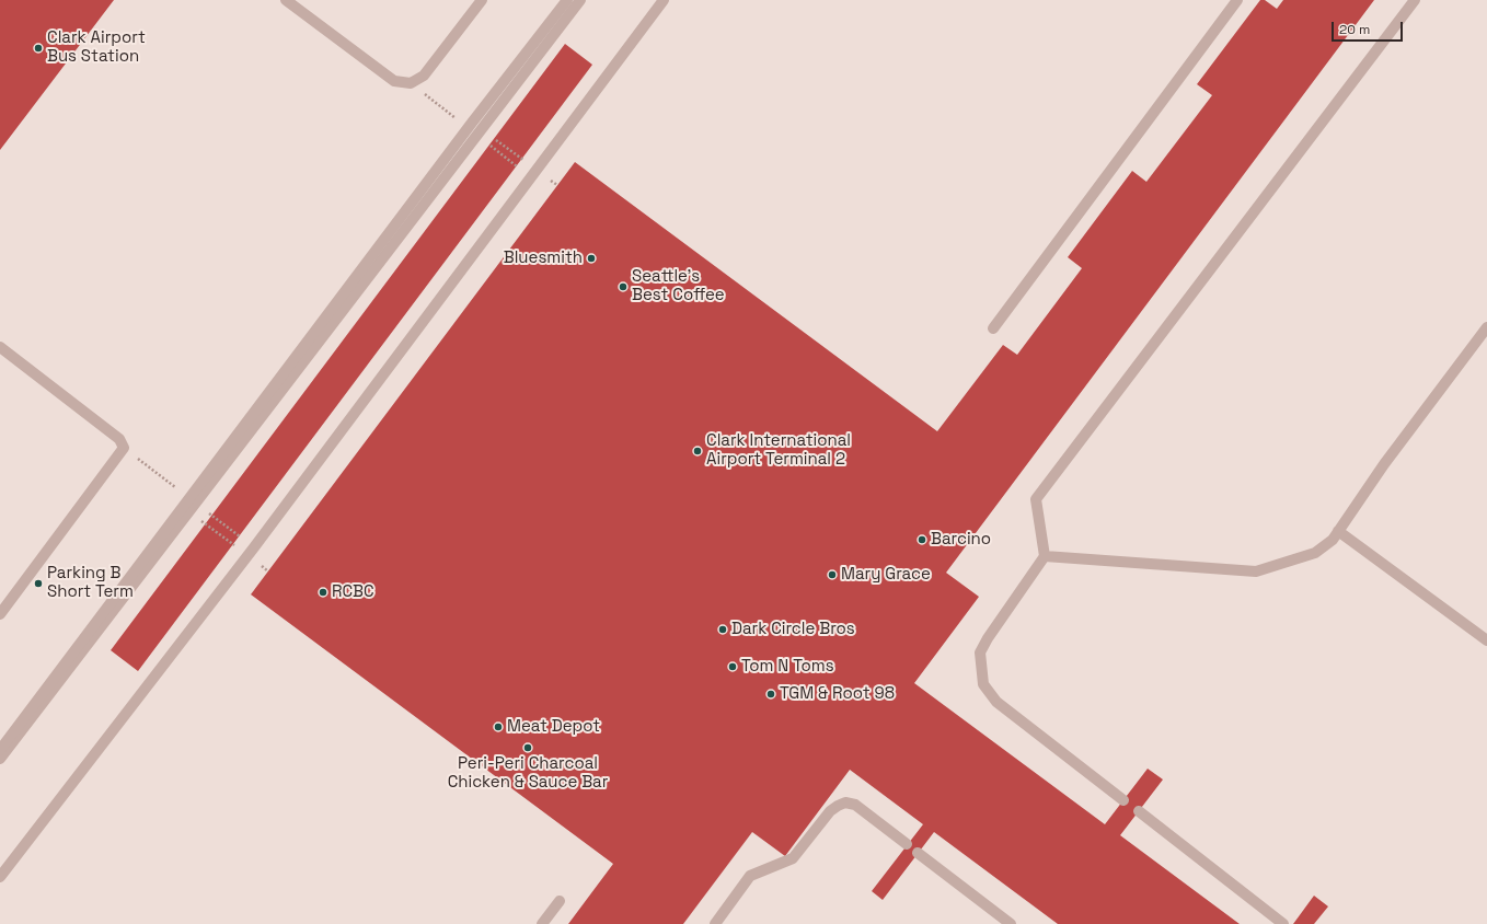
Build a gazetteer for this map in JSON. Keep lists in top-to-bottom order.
{
  "places": [
    "Clark Airport Bus Station",
    "Bluesmith",
    "Seattle's Best Coffee",
    "Clark International Airport Terminal 2",
    "Barcino",
    "Mary Grace",
    "Parking B Short Term",
    "RCBC",
    "Dark Circle Bros",
    "Tom N Toms",
    "TGM & Root 98",
    "Meat Depot",
    "Peri-Peri Charcoal Chicken & Sauce Bar"
  ],
  "scale_bar": "20 m"
}
